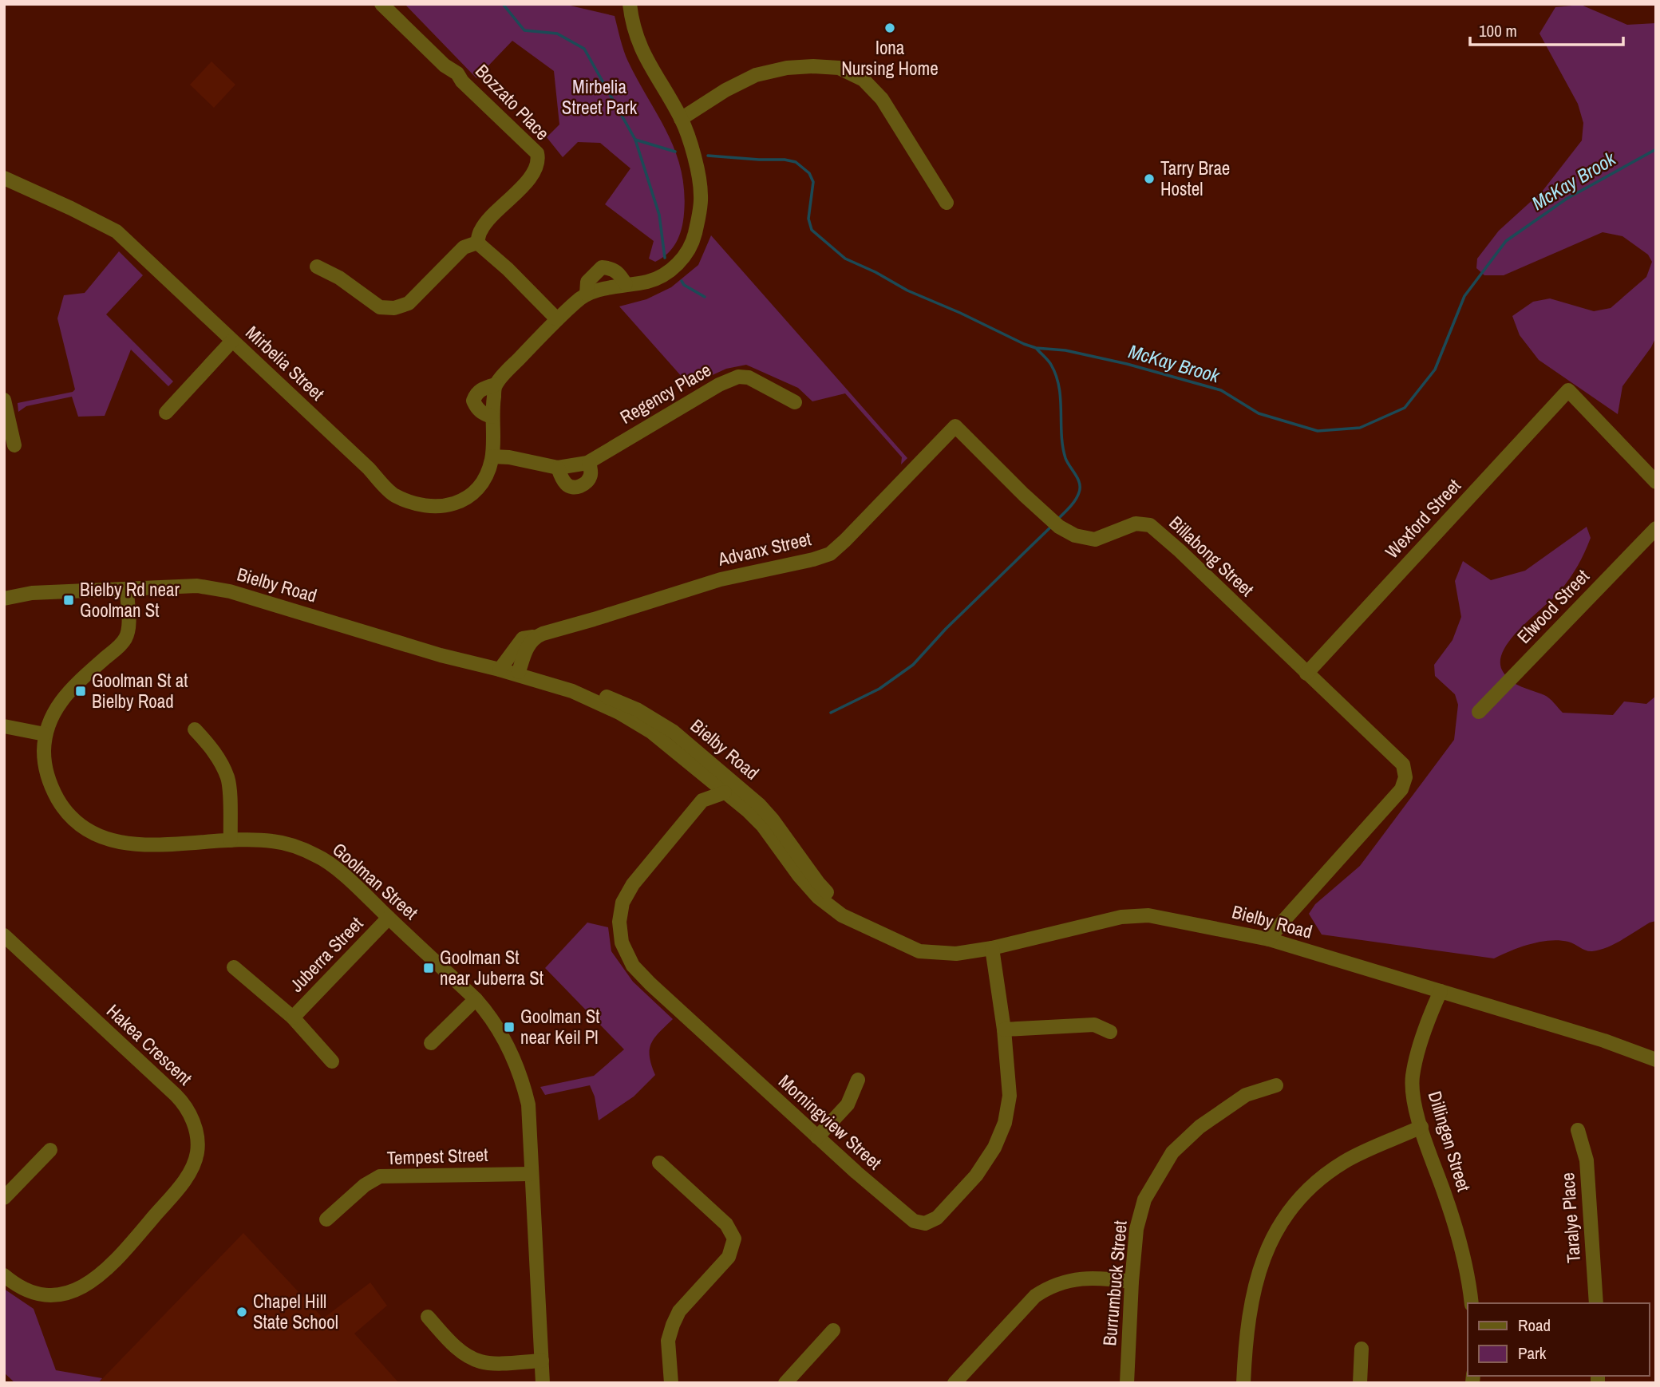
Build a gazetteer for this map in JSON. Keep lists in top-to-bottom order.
{
  "streets": {
    "street": [
      "Bozzato Place",
      "Mirbelia Street",
      "Regency Place",
      "Wexford Street",
      "Advanx Street",
      "Billabong Street",
      "Bielby Road",
      "Elwood Street",
      "Goolman Street",
      "Juberra Street",
      "Hakea Crescent",
      "Morningview Street",
      "Dillingen Street",
      "Tempest Street",
      "Taralye Place",
      "Burrumbuck Street"
    ]
  },
  "crossings": [
    ["Mirbelia Street", "Regency Place"],
    ["Wexford Street", "Billabong Street"],
    ["Advanx Street", "Billabong Street"],
    ["Advanx Street", "Bielby Road"],
    ["Billabong Street", "Bielby Road"],
    ["Bielby Road", "Goolman Street"],
    ["Bielby Road", "Morningview Street"],
    ["Bielby Road", "Dillingen Street"],
    ["Goolman Street", "Juberra Street"],
    ["Goolman Street", "Tempest Street"]
  ],
  "water": ["McKay Brook"],
  "parks": ["Mirbelia Street Park"],
  "places": {
    "other": ["Iona Nursing Home", "Tarry Brae Hostel", "Chapel Hill State School"],
    "transit": [
      "Bielby Rd near Goolman St",
      "Goolman St at Bielby Road",
      "Goolman St near Juberra St",
      "Goolman St near Keil Pl"
    ]
  },
  "legend": ["Road", "Park"],
  "scale_bar": "100 m"
}
